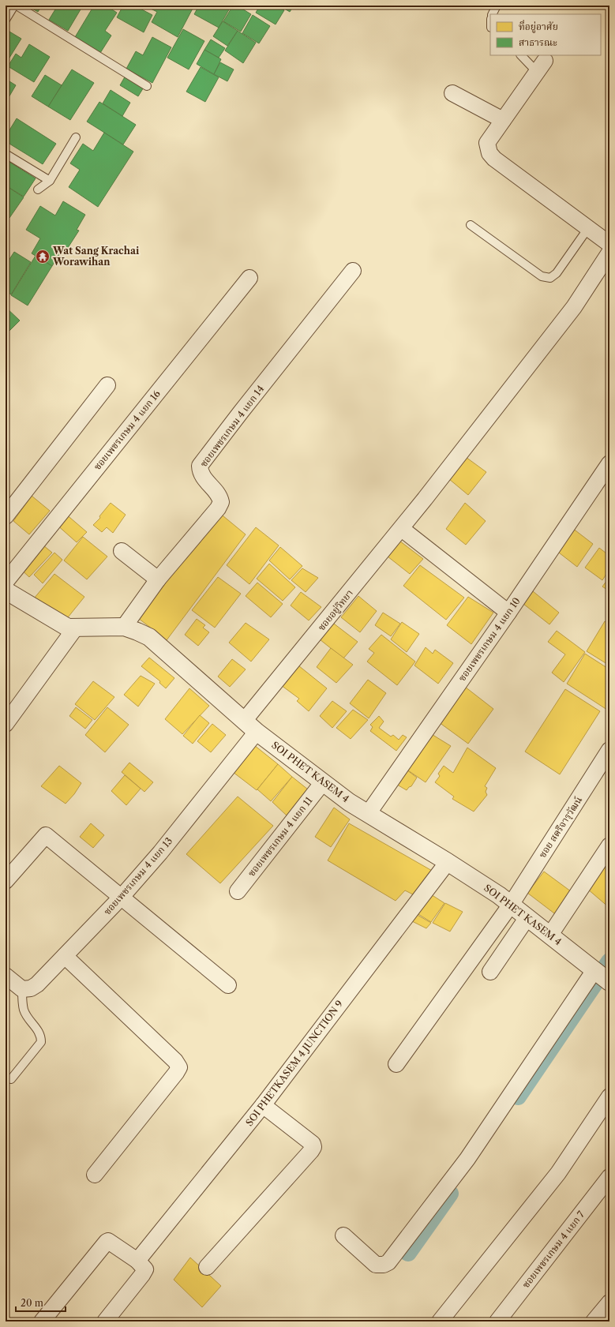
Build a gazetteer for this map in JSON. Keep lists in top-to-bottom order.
{
  "streets": {
    "street": [
      "ซอยเพชรเกษม 4 แยก 14",
      "ซอยเพชรเกษม 4 แยก 16",
      "ซอยอยู่วิทยา",
      "ซอยเพชรเกษม 4 แยก 10",
      "SOI PHET KASEM 4",
      "ซอย สตรีจารุวัฒน์",
      "ซอยเพชรเกษม 4 แยก 11",
      "ซอยเพชรเกษม 4 แยก 13",
      "SOI PHETKASEM 4 JUNCTION 9",
      "ซอยเพชรเกษม 4 แยก 7"
    ]
  },
  "crossings": [
    ["ซอยเพชรเกษม 4 แยก 14", "SOI PHET KASEM 4"],
    ["ซอยอยู่วิทยา", "SOI PHET KASEM 4"],
    ["ซอยอยู่วิทยา", "ซอยเพชรเกษม 4 แยก 13"],
    ["ซอยเพชรเกษม 4 แยก 10", "SOI PHET KASEM 4"],
    ["SOI PHET KASEM 4", "ซอย สตรีจารุวัฒน์"],
    ["SOI PHET KASEM 4", "ซอยเพชรเกษม 4 แยก 11"],
    ["SOI PHET KASEM 4", "ซอยเพชรเกษม 4 แยก 13"],
    ["SOI PHET KASEM 4", "SOI PHETKASEM 4 JUNCTION 9"]
  ],
  "places": {
    "temple": ["Wat Sang Krachai Worawihan"]
  },
  "legend": ["ที่อยู่อาศัย", "สาธารณะ"],
  "scale_bar": "20 m"
}
